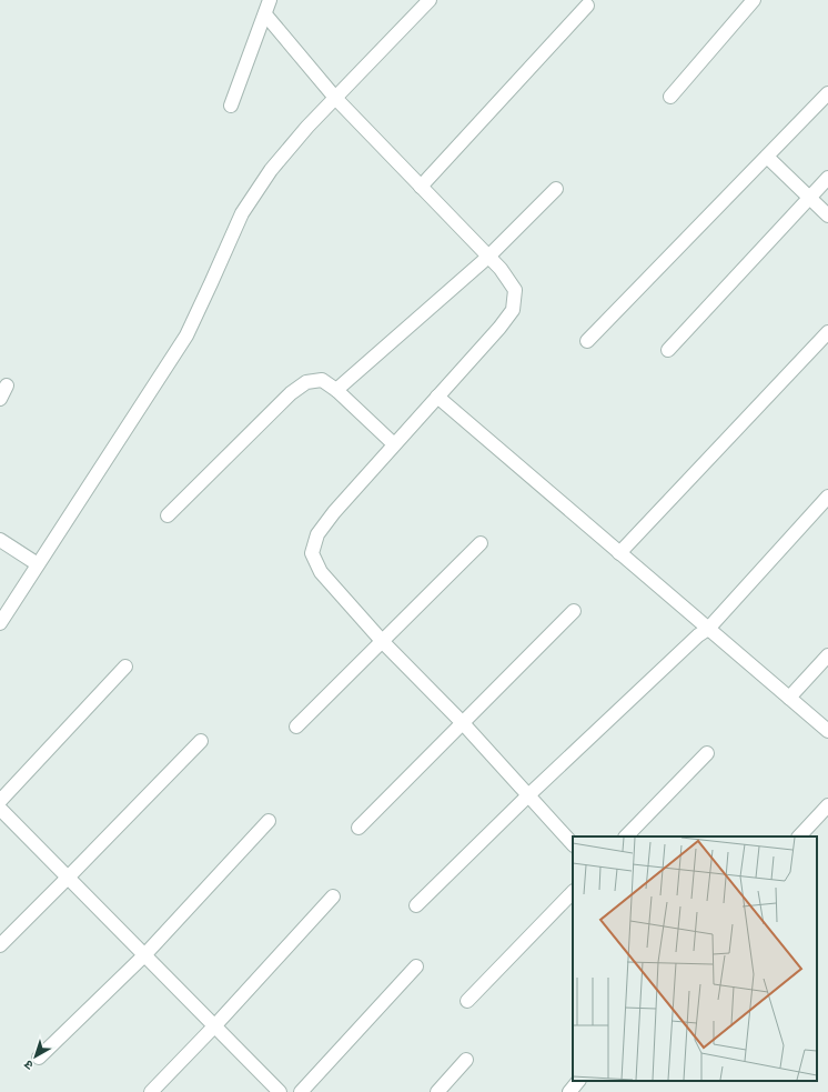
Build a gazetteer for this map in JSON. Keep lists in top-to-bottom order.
{
  "north": "bottom left"
}
